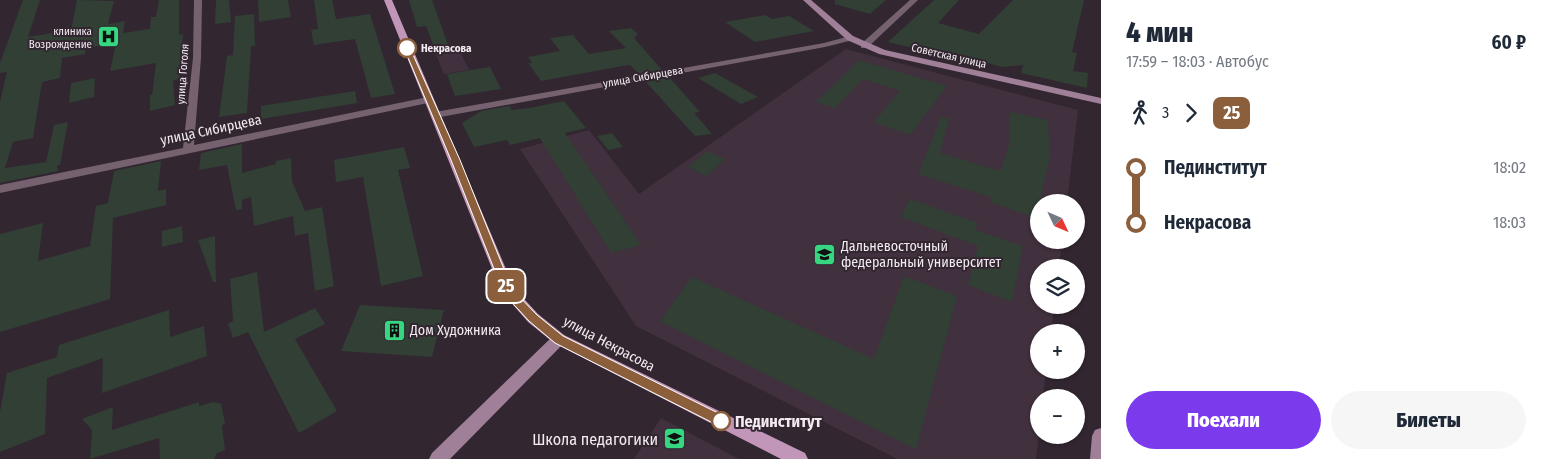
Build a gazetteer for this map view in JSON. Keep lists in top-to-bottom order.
{
  "streets": {
    "main road": ["Советская улица", "улица Некрасова"],
    "street": ["улица Гоголя", "улица Сибирцева"]
  },
  "crossings": [
    ["Советская улица", "улица Сибирцева"],
    ["улица Гоголя", "улица Сибирцева"],
    ["улица Сибирцева", "улица Некрасова"]
  ],
  "places": {
    "hospital": ["клиника Возрождение"],
    "other": ["Некрасова", "Пединститут"],
    "school or university": ["Дальневосточный федеральный университет", "Школа педагогики"],
    "building": ["Дом Художника"]
  },
  "lines": ["bus line 25"],
  "north": "bottom right",
  "page": {
    "on_map": "25",
    "heading": ["4 мин", "17:59 – 18:03 · Автобус", "60 ₽"],
    "legs": ["3", "25"],
    "list": [
      {
        "name": "Пединститут",
        "value": "18:02"
      },
      {
        "name": "Некрасова",
        "value": "18:03"
      }
    ],
    "map_buttons": ["+", "−"],
    "buttons": ["Поехали", "Билеты"]
  }
}
